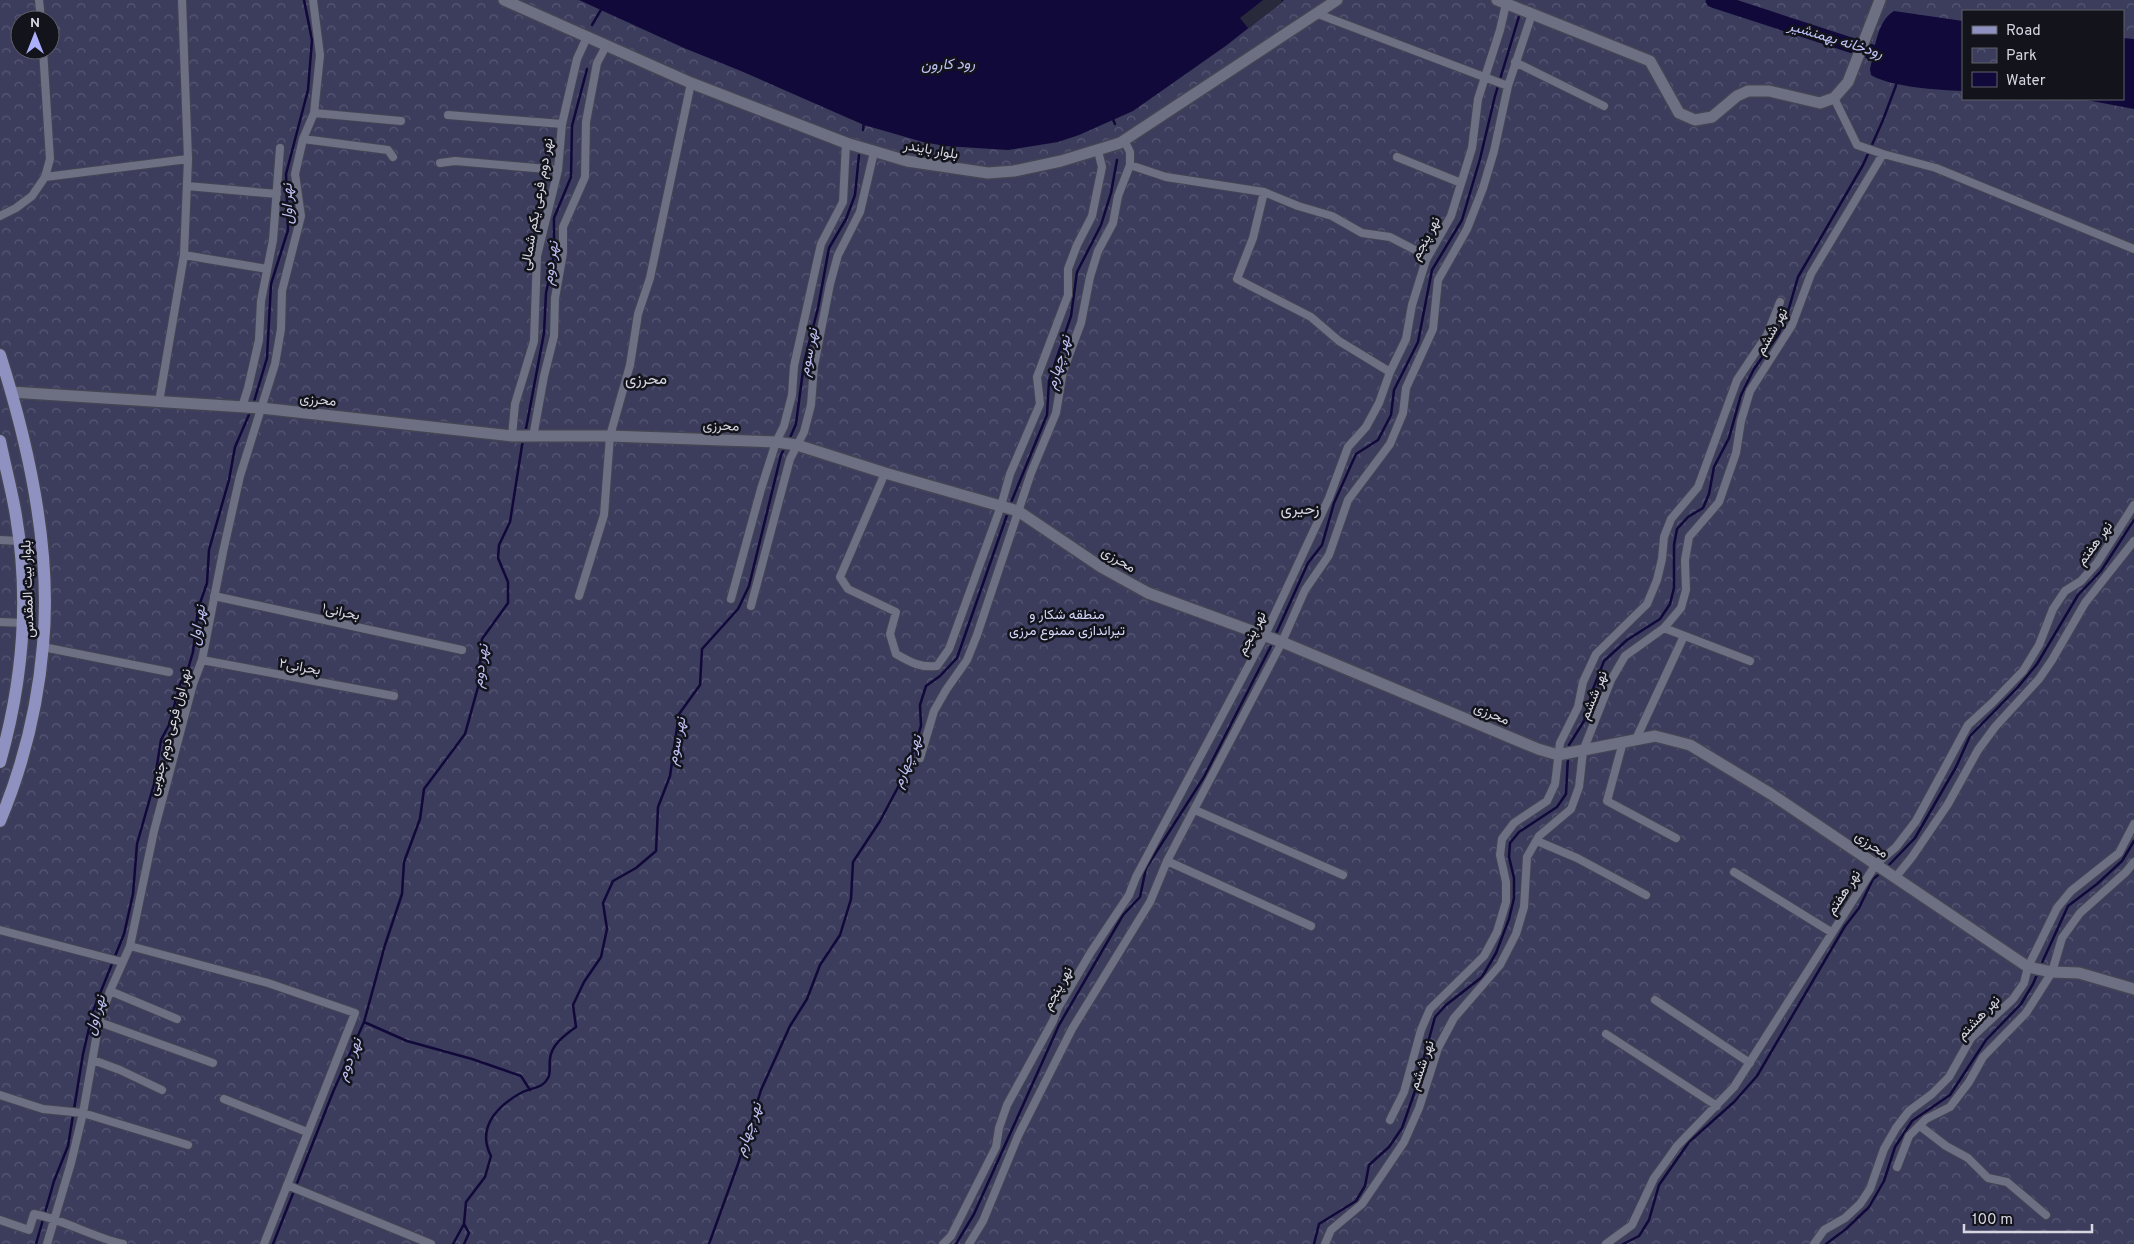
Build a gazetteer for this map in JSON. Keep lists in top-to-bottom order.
{
  "streets": {
    "main road": ["بلوار بیت المقدس"],
    "street": [
      "بلوار بایندر",
      "نهر دوم فرعی یکم شمالی",
      "نهر پنجم",
      "نهر ششم",
      "محرزی",
      "نهر هفتم",
      "بحرانی۱",
      "بحرانی۲",
      "نهر اول فرعی دوم جنوبی",
      "نهر هشتم"
    ]
  },
  "crossings": [
    ["بلوار بایندر", "نهر دوم فرعی یکم شمالی"],
    ["نهر دوم فرعی یکم شمالی", "محرزی"],
    ["نهر پنجم", "محرزی"],
    ["نهر ششم", "محرزی"],
    ["محرزی", "نهر هفتم"],
    ["محرزی", "بلوار بیت المقدس"],
    ["محرزی", "نهر اول فرعی دوم جنوبی"],
    ["محرزی", "نهر هشتم"],
    ["بحرانی۱", "نهر اول فرعی دوم جنوبی"],
    ["بحرانی۲", "نهر اول فرعی دوم جنوبی"]
  ],
  "districts": ["محرزی", "زحیری"],
  "water": [
    "رودخانه بهمنشیر",
    "رود کارون",
    "نهر اول",
    "نهر دوم",
    "نهر سوم",
    "نهر چهارم"
  ],
  "parks": ["منطقه شکار و تیراندازی ممنوع مرزی"],
  "legend": ["Road", "Park", "Water"],
  "scale_bar": "100 m",
  "north": "top"
}
